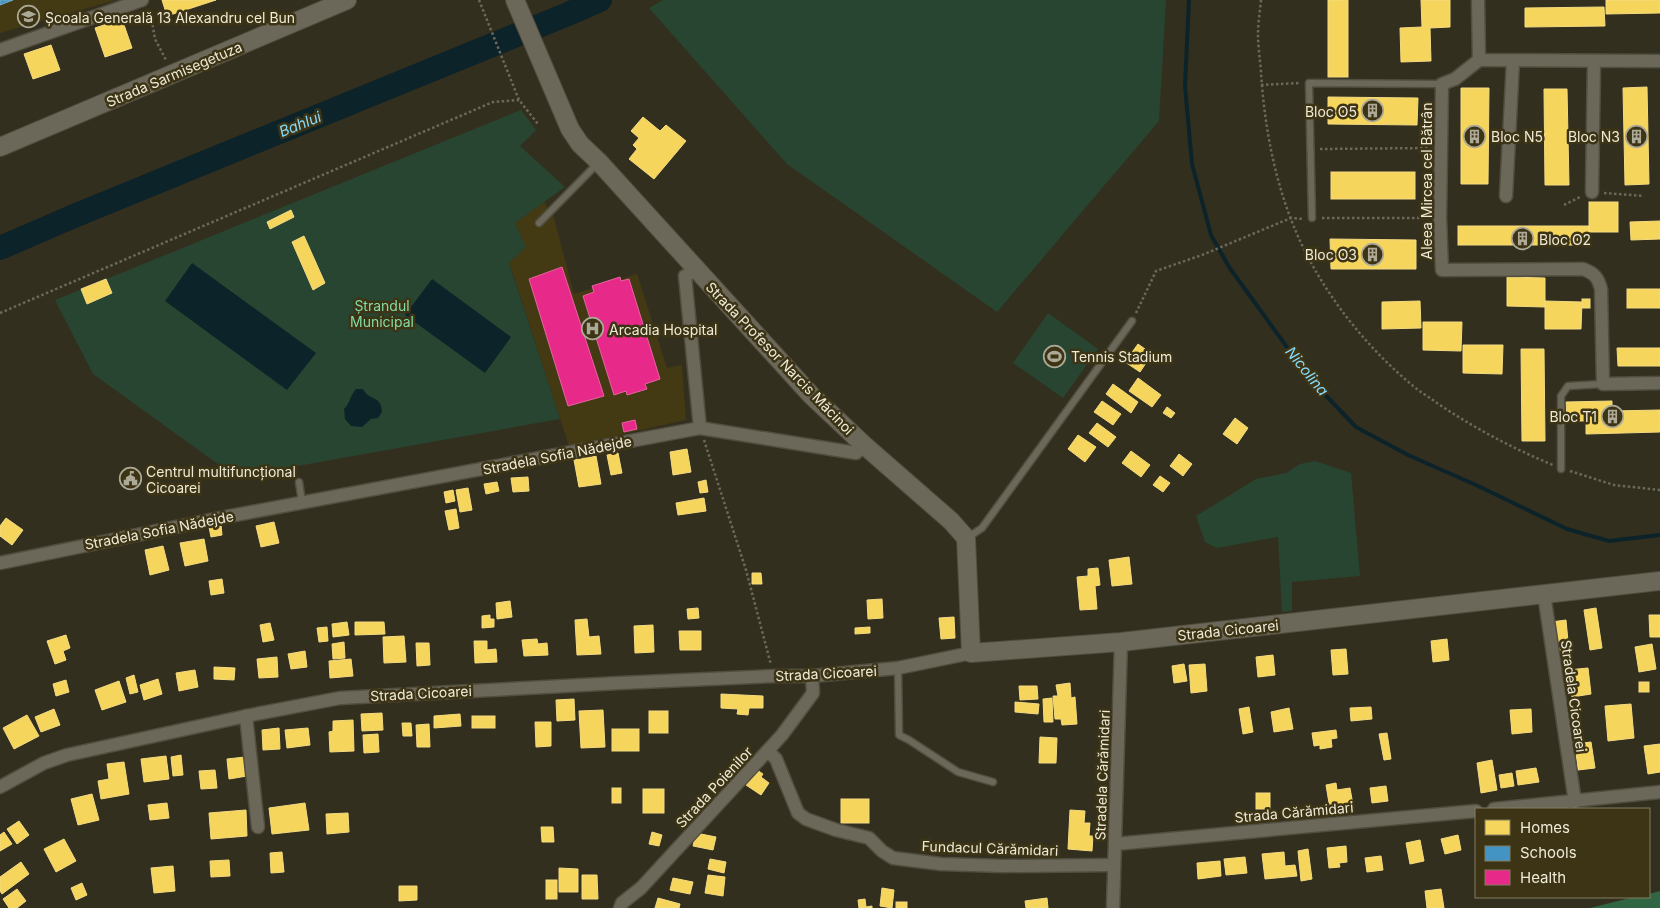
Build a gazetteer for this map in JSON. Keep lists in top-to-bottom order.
{
  "streets": {
    "street": [
      "Strada Sarmisegetuza",
      "Aleea Mircea cel Bătrân",
      "Strada Profesor Narcis Măcinoi",
      "Stradela Sofia Nădejde",
      "Strada Cicoarei",
      "Stradela Cicoarei",
      "Stradela Cărămidari",
      "Strada Poienilor",
      "Strada Cărămidari",
      "Fundacul Cărămidari"
    ]
  },
  "crossings": [
    ["Strada Profesor Narcis Măcinoi", "Stradela Sofia Nădejde"],
    ["Strada Cicoarei", "Stradela Cicoarei"],
    ["Strada Cicoarei", "Stradela Cărămidari"],
    ["Strada Cicoarei", "Strada Poienilor"],
    ["Stradela Cărămidari", "Strada Cărămidari"],
    ["Stradela Cărămidari", "Fundacul Cărămidari"],
    ["Strada Poienilor", "Fundacul Cărămidari"]
  ],
  "water": ["Bahlui", "Nicolina"],
  "parks": ["Ștrandul Municipal"],
  "places": {
    "school or university": ["Școala Generală 13 Alexandru cel Bun"],
    "building": [
      "Bloc O5",
      "Bloc N5",
      "Bloc N3",
      "Bloc O2",
      "Bloc O3",
      "Bloc T1"
    ],
    "hospital": ["Arcadia Hospital"],
    "sports": ["Tennis Stadium"],
    "public building": ["Centrul multifuncțional Cicoarei"]
  },
  "legend": ["Homes", "Schools", "Health"]
}
